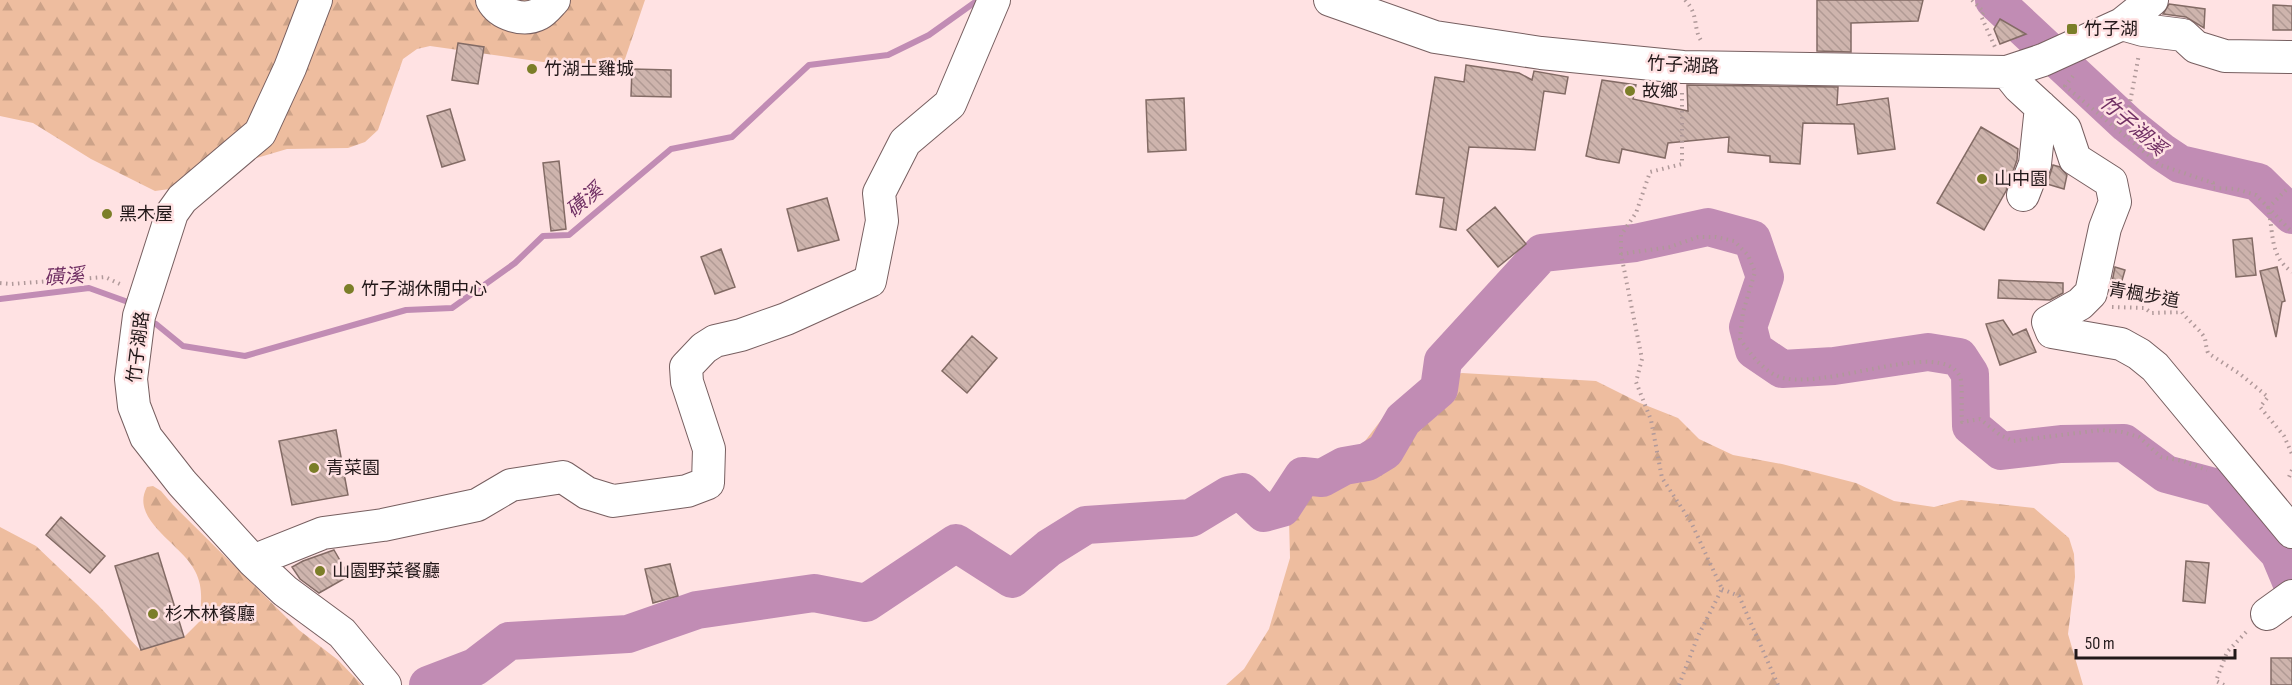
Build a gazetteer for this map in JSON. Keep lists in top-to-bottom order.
{
  "streets": {
    "street": ["竹子湖路"],
    "path": ["青楓步道"]
  },
  "water": ["竹子湖溪", "磺溪"],
  "places": {
    "transit": ["竹子湖"],
    "other": [
      "竹湖土雞城",
      "故鄉",
      "山中園",
      "黑木屋",
      "竹子湖休閒中心",
      "青菜園",
      "山園野菜餐廳",
      "杉木林餐廳"
    ]
  },
  "scale_bar": "50 m"
}
